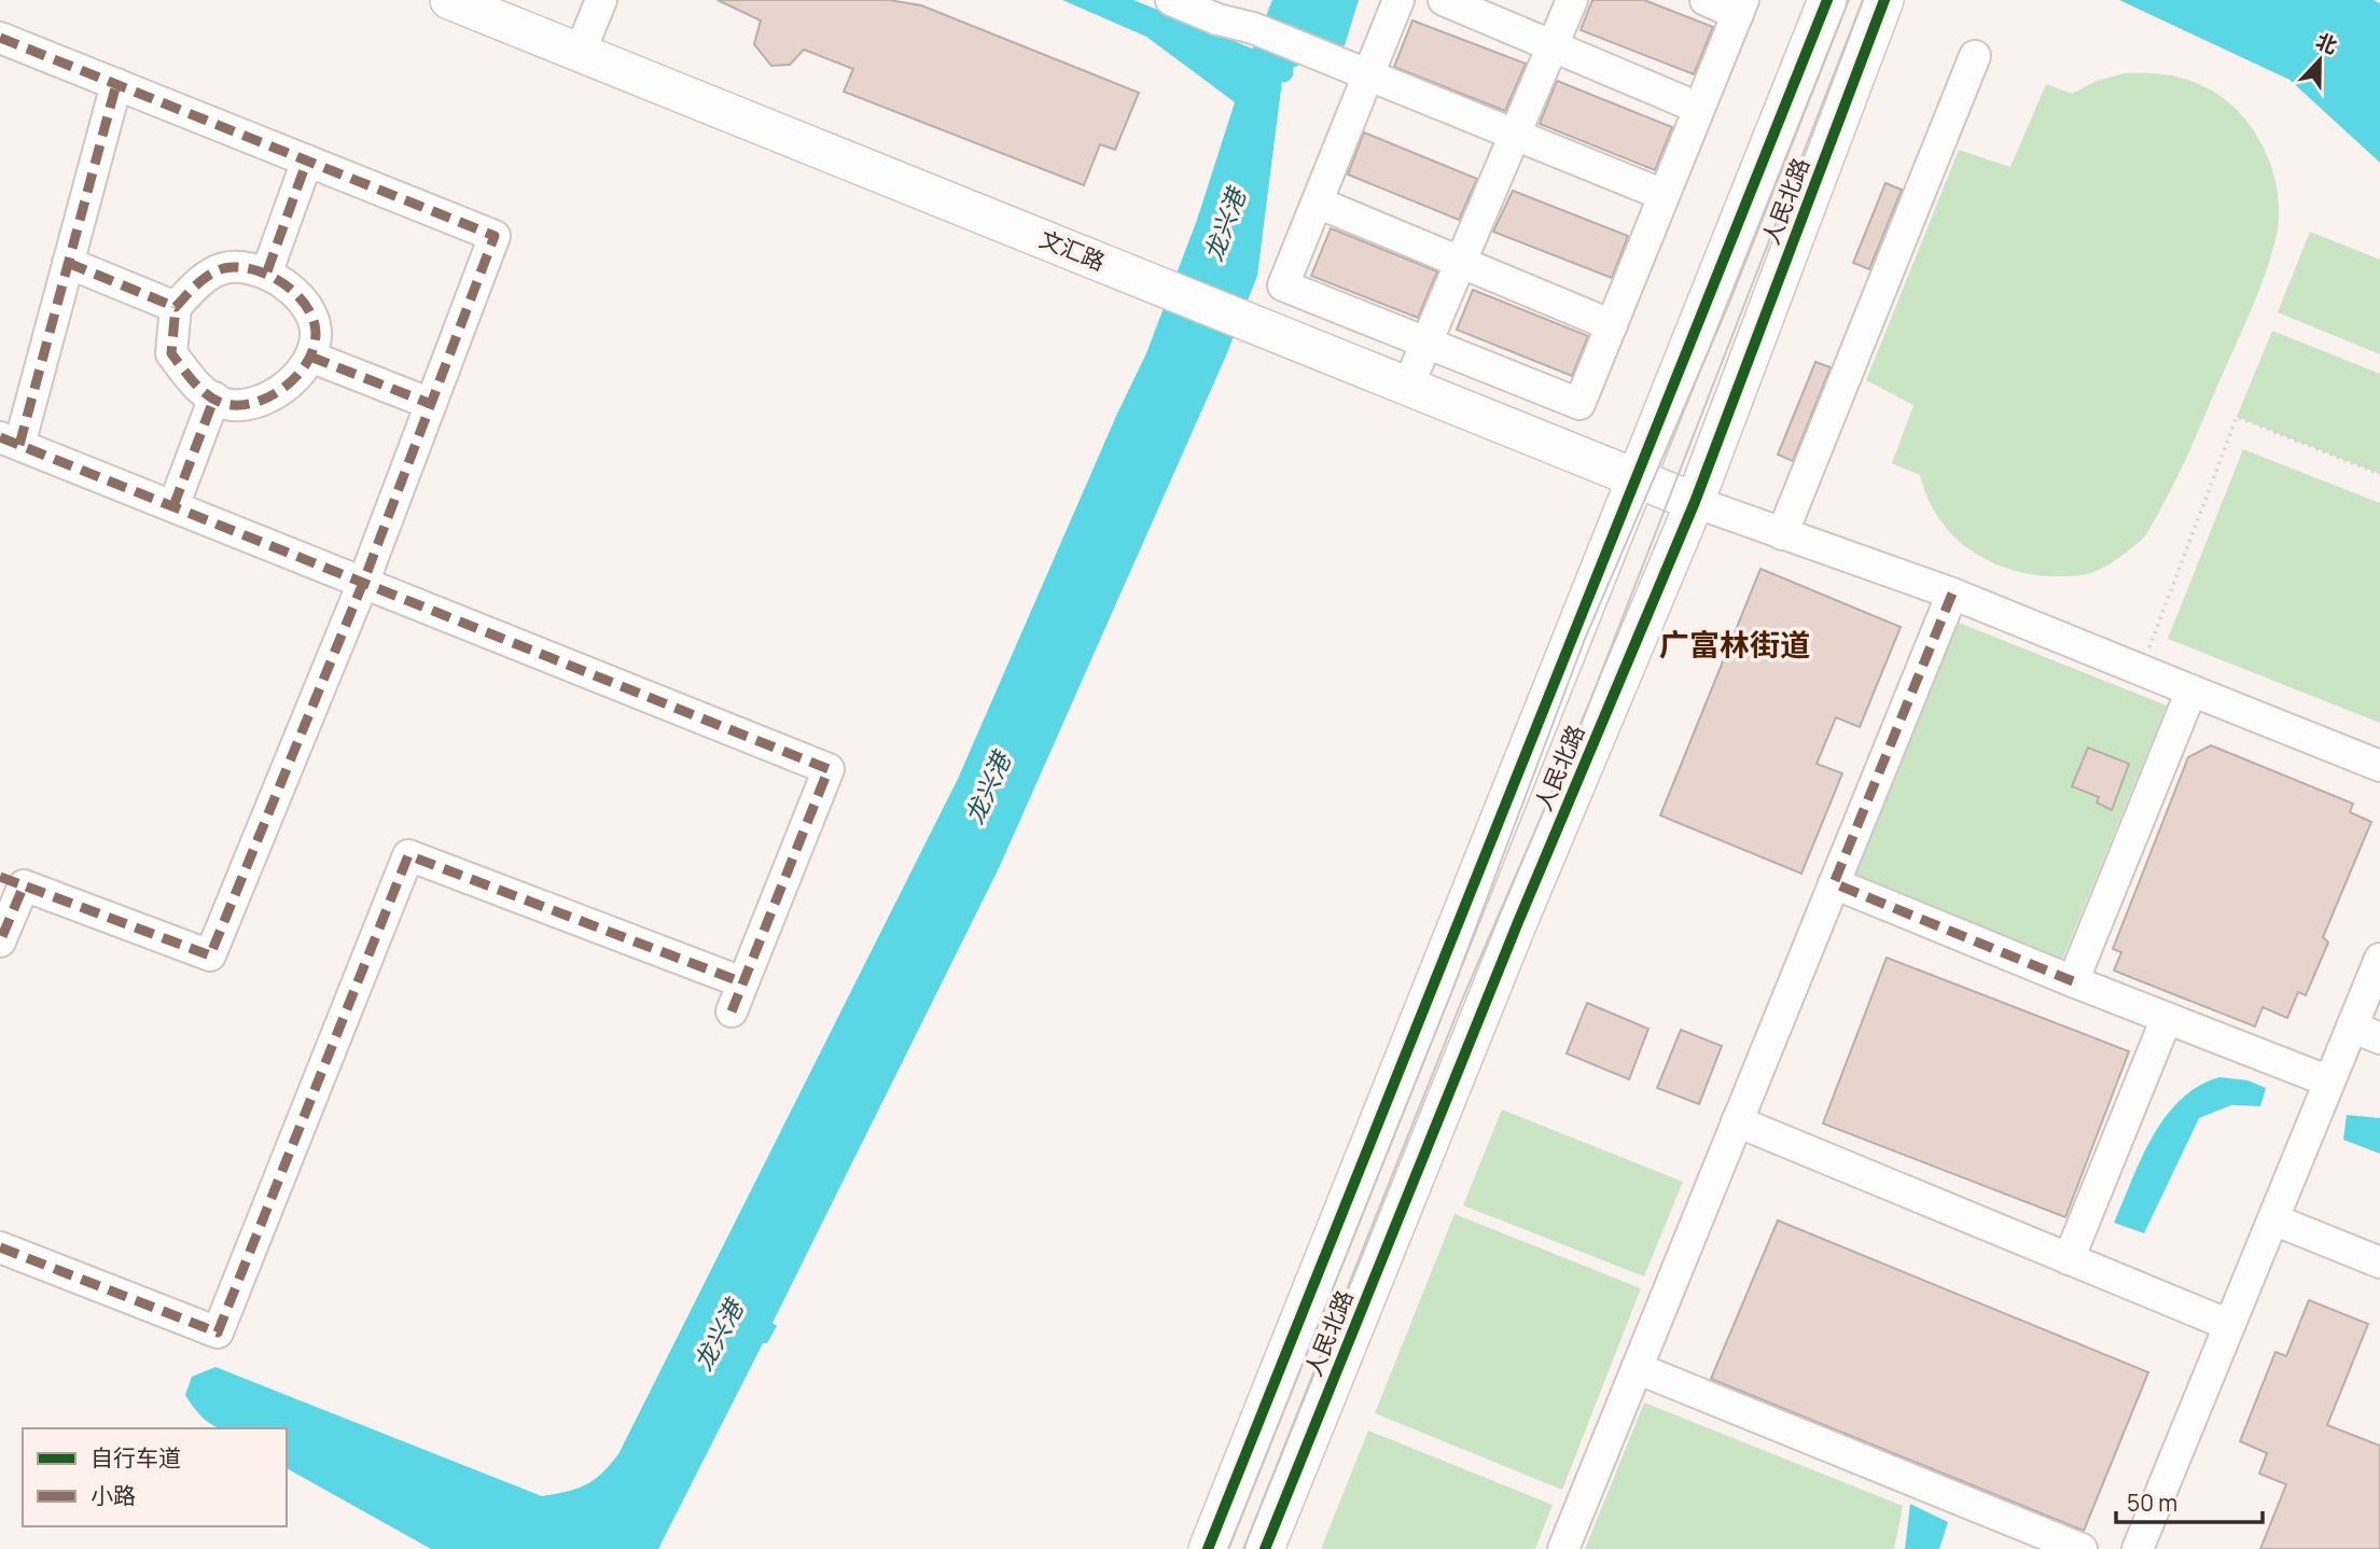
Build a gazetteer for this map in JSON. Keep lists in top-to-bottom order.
{
  "streets": {
    "main road": ["人民北路", "文汇路"]
  },
  "crossings": [
    ["人民北路", "文汇路"]
  ],
  "districts": ["广富林街道"],
  "water": ["龙兴港"],
  "legend": ["自行车道", "小路"],
  "scale_bar": "50 m",
  "north": "top"
}
